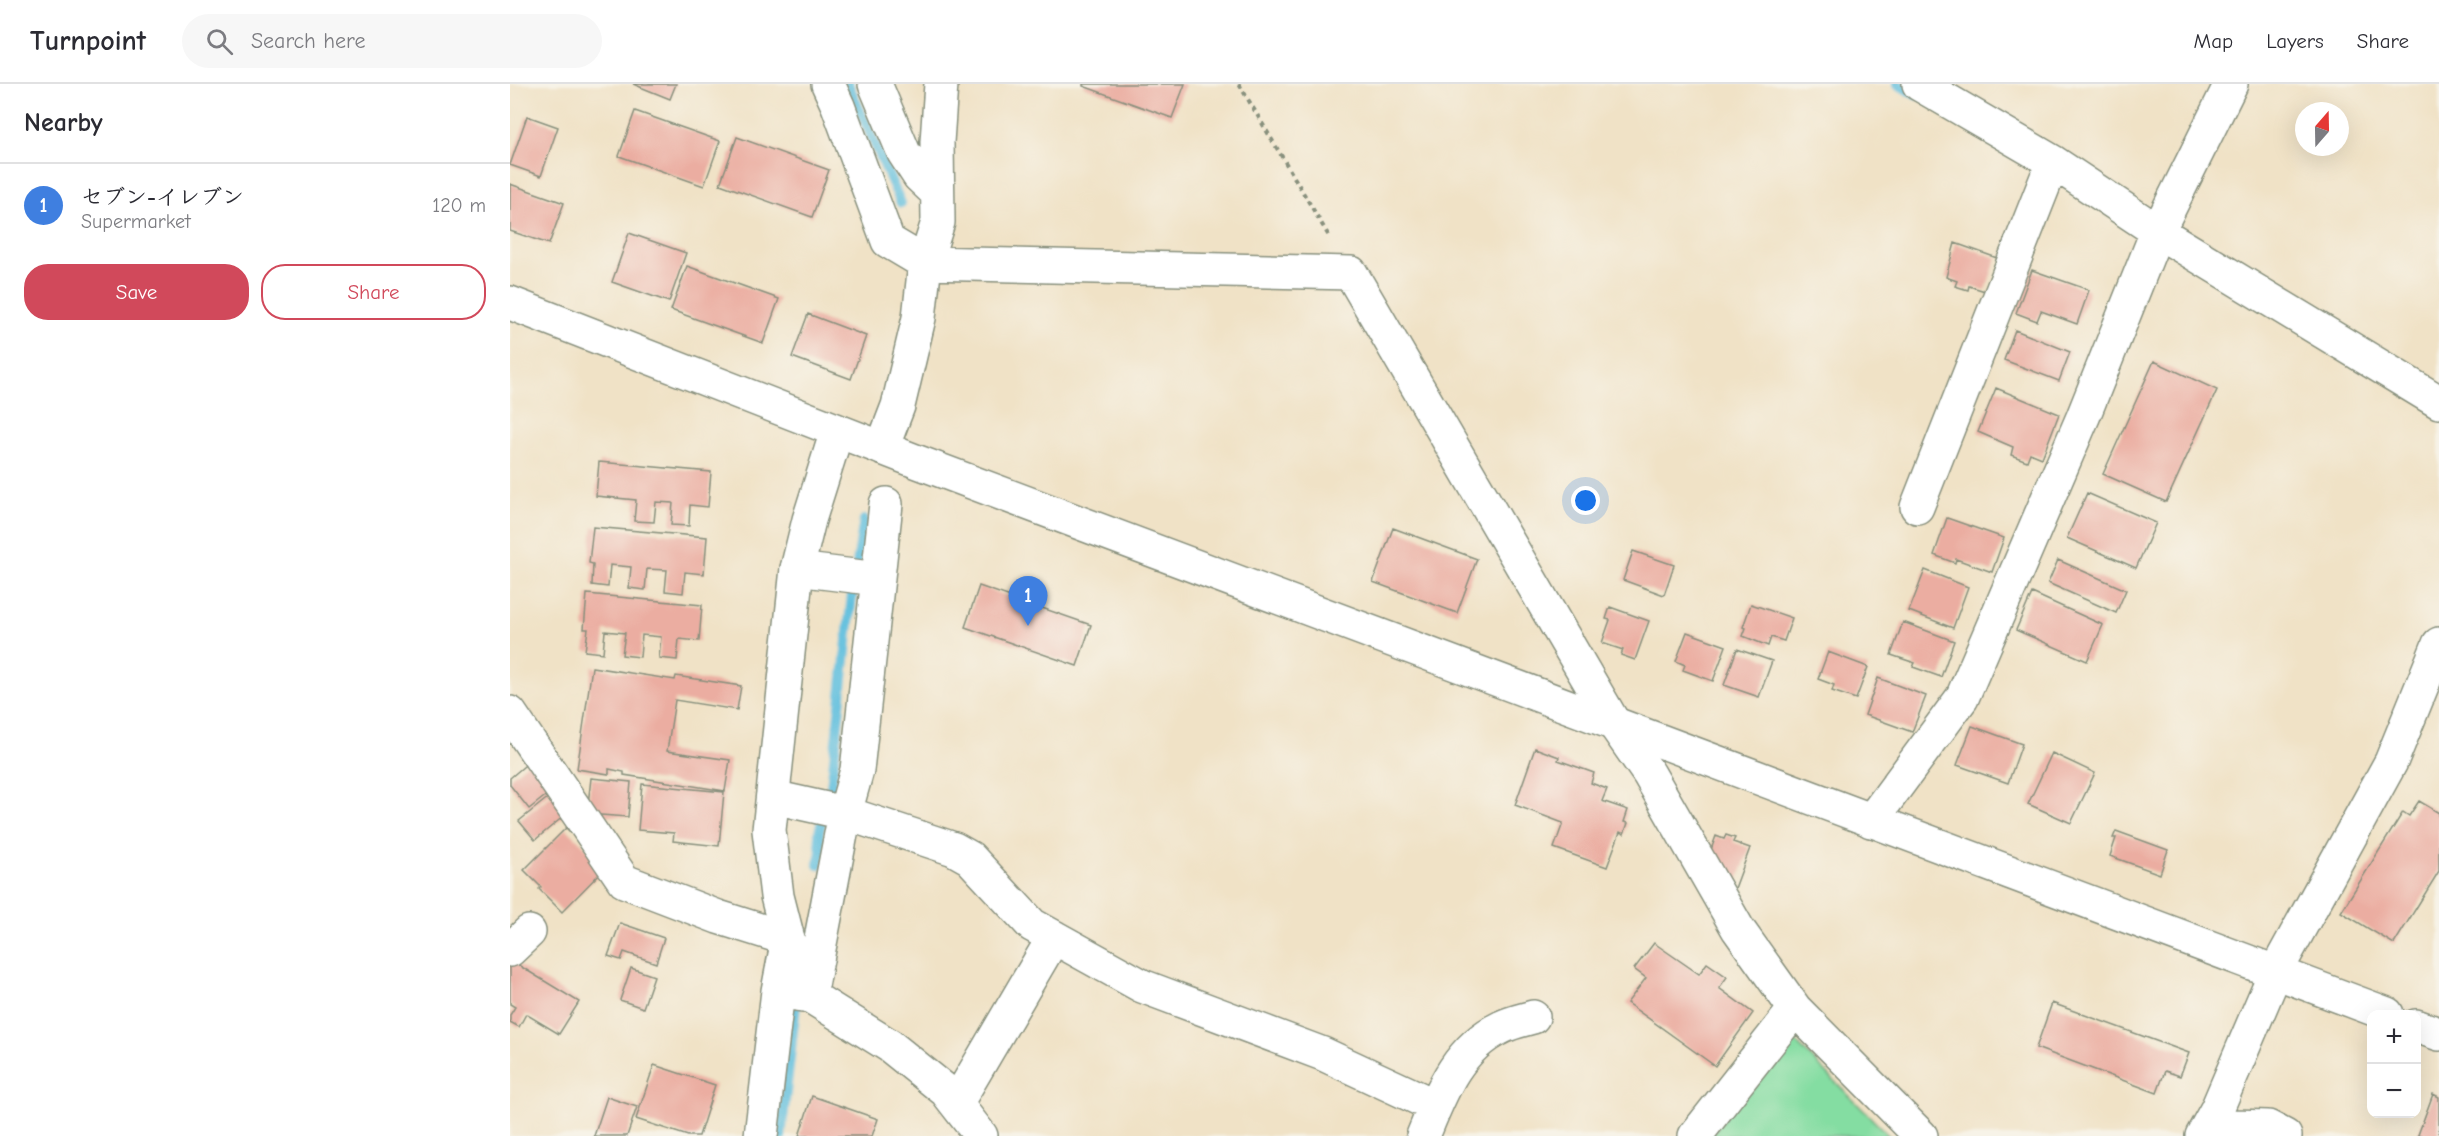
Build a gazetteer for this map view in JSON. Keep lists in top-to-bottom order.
{
  "north": "top",
  "page": {
    "header": "Turnpoint",
    "search": "Search here",
    "nav": ["Map", "Layers", "Share"],
    "heading": "Nearby",
    "list": [
      {
        "mark": "1",
        "name": "セブン-イレブン",
        "note": "Supermarket",
        "value": "120 m"
      }
    ],
    "buttons": ["Save", "Share"],
    "pins": "1",
    "map_buttons": ["+", "−"]
  }
}
